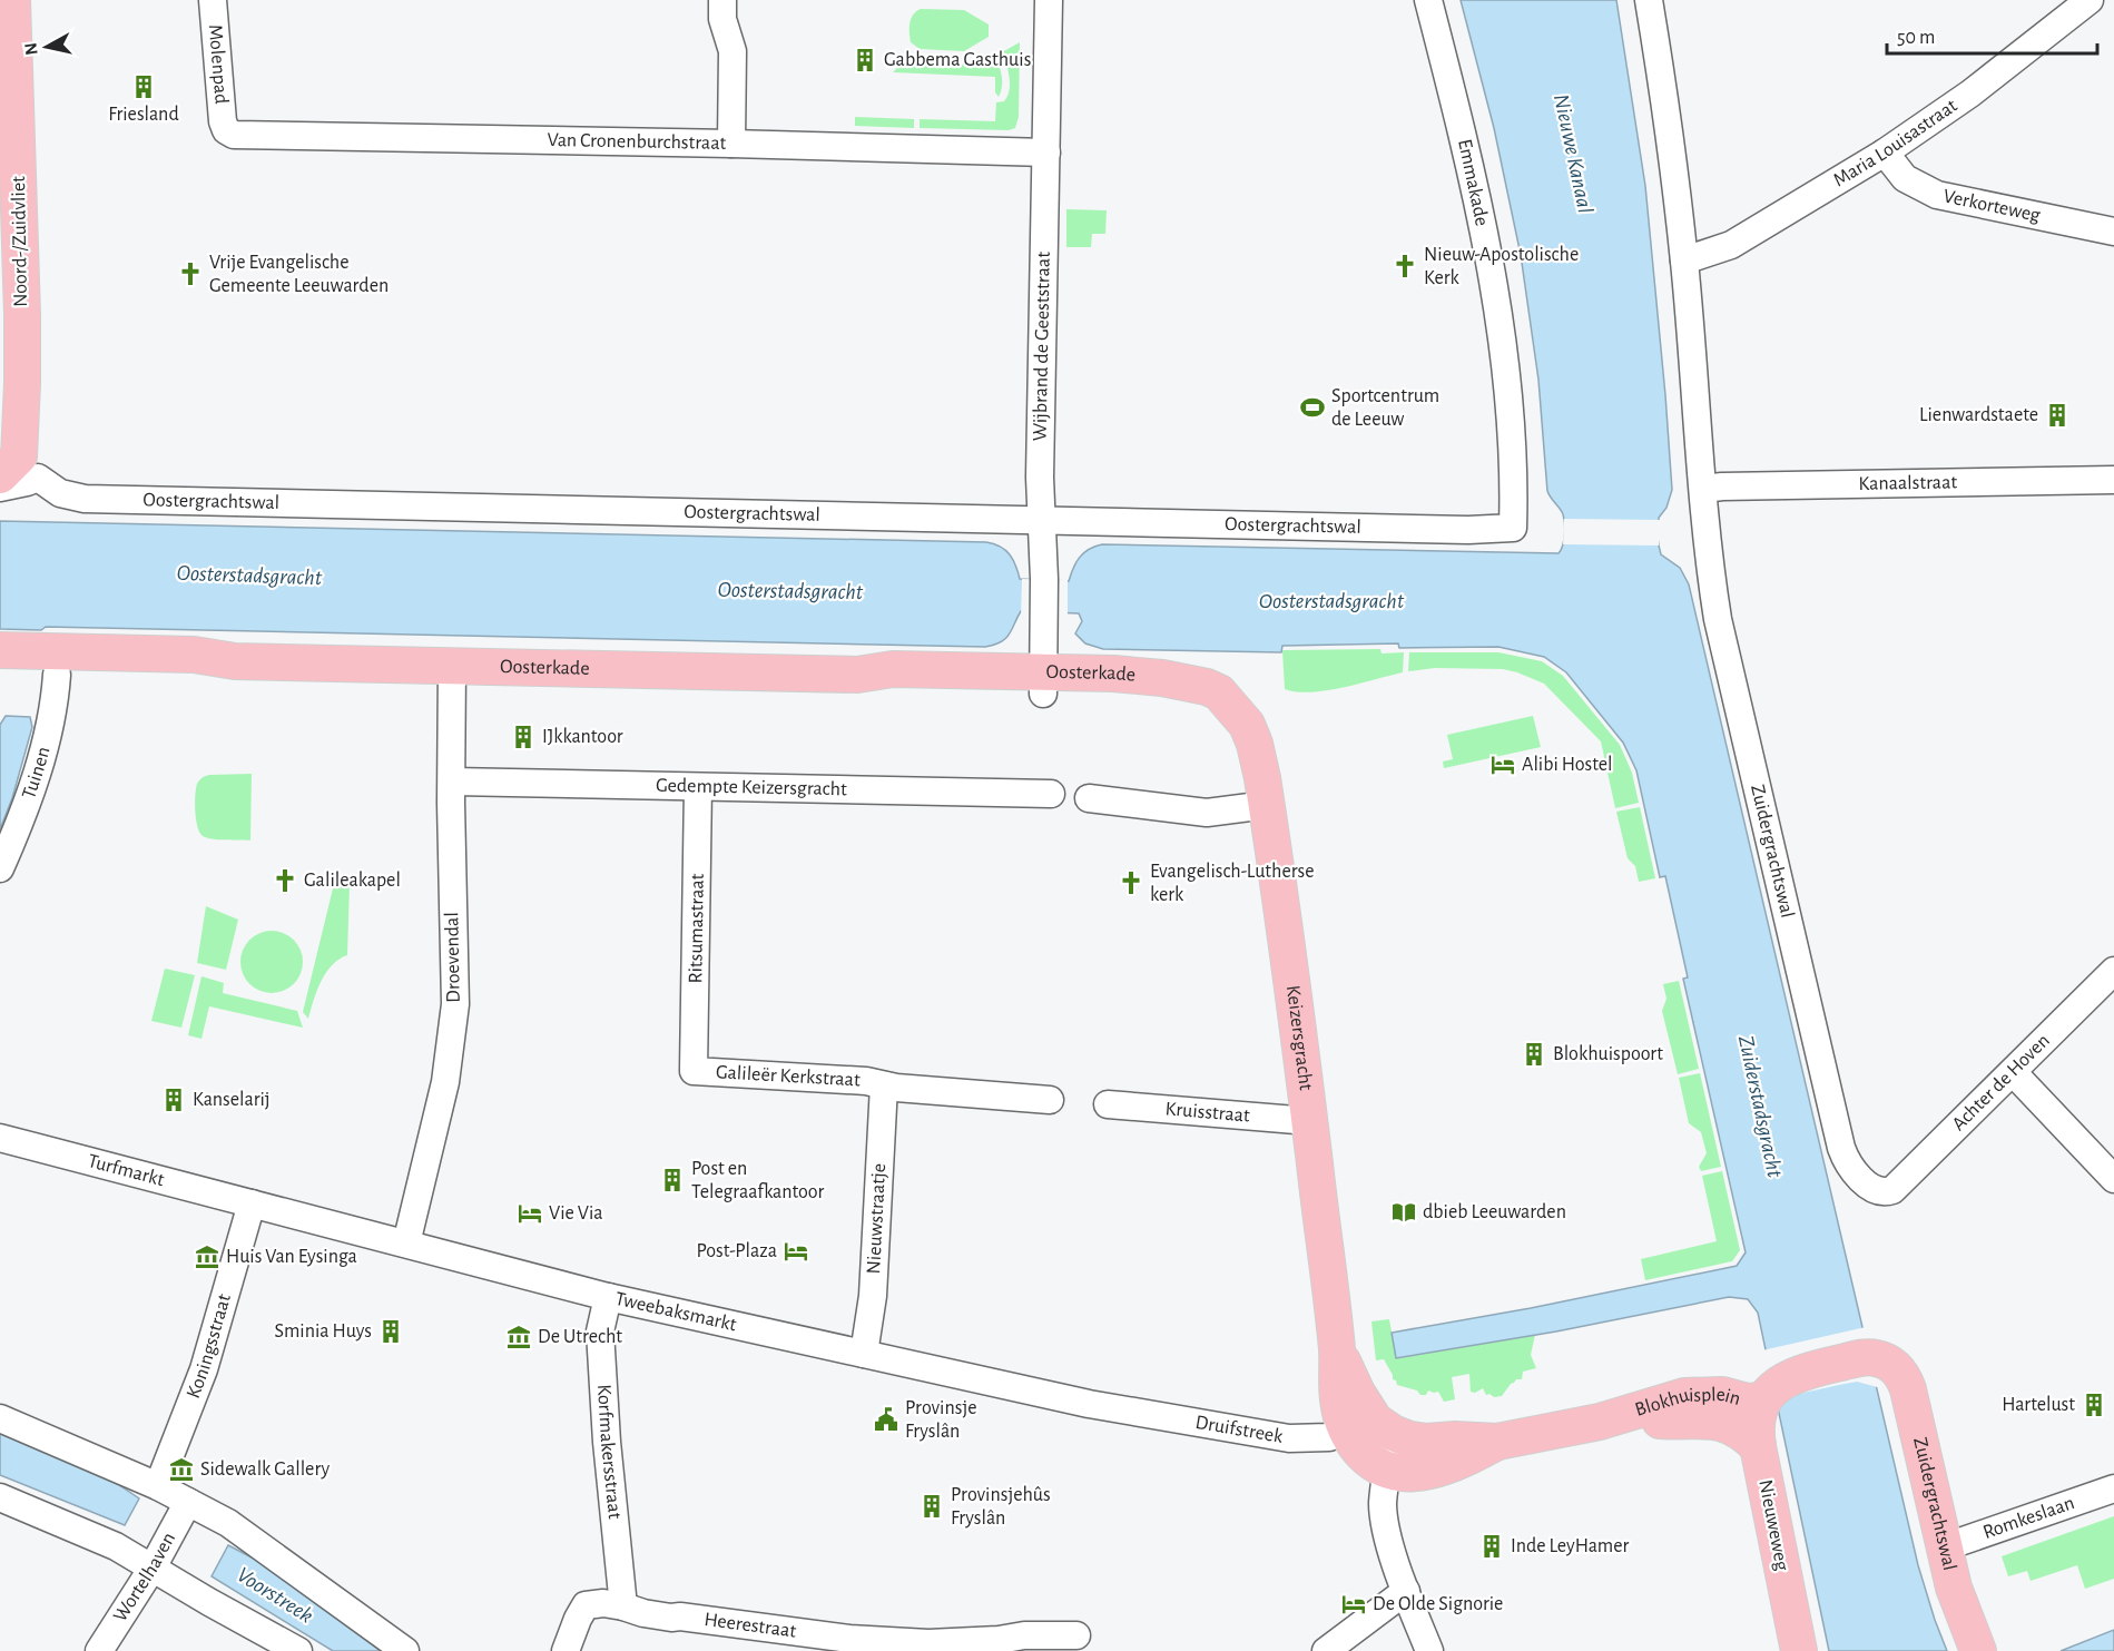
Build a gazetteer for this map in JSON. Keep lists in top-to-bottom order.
{
  "streets": {
    "main road": [
      "Noord-/Zuidvliet",
      "Oosterkade",
      "Zuidergrachtswal",
      "Keizersgracht",
      "Blokhuisplein",
      "Nieuweweg"
    ],
    "street": [
      "Molenpad",
      "Van Cronenburchstraat",
      "Maria Louisastraat",
      "Emmakade",
      "Verkorteweg",
      "Wijbrand de Geeststraat",
      "Kanaalstraat",
      "Oostergrachtswal",
      "Tuinen",
      "Gedempte Keizersgracht",
      "Ritsumastraat",
      "Droevendal",
      "Galileër Kerkstraat",
      "Achter de Hoven",
      "Kruisstraat",
      "Turfmarkt",
      "Nieuwstraatje",
      "Tweebaksmarkt",
      "Koningsstraat",
      "Druifstreek",
      "Korfmakersstraat",
      "Romkeslaan",
      "Wortelhaven",
      "Heerestraat"
    ]
  },
  "crossings": [
    ["Molenpad", "Van Cronenburchstraat"],
    ["Van Cronenburchstraat", "Wijbrand de Geeststraat"],
    ["Maria Louisastraat", "Verkorteweg"],
    ["Emmakade", "Oostergrachtswal"],
    ["Wijbrand de Geeststraat", "Oostergrachtswal"],
    ["Wijbrand de Geeststraat", "Oosterkade"],
    ["Kanaalstraat", "Zuidergrachtswal"],
    ["Oosterkade", "Tuinen"],
    ["Oosterkade", "Droevendal"],
    ["Oosterkade", "Keizersgracht"],
    ["Gedempte Keizersgracht", "Ritsumastraat"],
    ["Gedempte Keizersgracht", "Droevendal"],
    ["Zuidergrachtswal", "Achter de Hoven"],
    ["Zuidergrachtswal", "Blokhuisplein"],
    ["Zuidergrachtswal", "Romkeslaan"],
    ["Zuidergrachtswal", "Nieuweweg"],
    ["Ritsumastraat", "Galileër Kerkstraat"],
    ["Droevendal", "Tweebaksmarkt"],
    ["Keizersgracht", "Kruisstraat"],
    ["Keizersgracht", "Blokhuisplein"],
    ["Keizersgracht", "Druifstreek"],
    ["Galileër Kerkstraat", "Nieuwstraatje"],
    ["Turfmarkt", "Tweebaksmarkt"],
    ["Turfmarkt", "Koningsstraat"],
    ["Nieuwstraatje", "Tweebaksmarkt"],
    ["Tweebaksmarkt", "Koningsstraat"],
    ["Tweebaksmarkt", "Druifstreek"],
    ["Tweebaksmarkt", "Korfmakersstraat"],
    ["Blokhuisplein", "Druifstreek"],
    ["Blokhuisplein", "Nieuweweg"],
    ["Korfmakersstraat", "Heerestraat"]
  ],
  "water": [
    "Nieuwe Kanaal",
    "Oosterstadsgracht",
    "Zuiderstadsgracht",
    "Voorstreek"
  ],
  "places": {
    "building": [
      "Gabbema Gasthuis",
      "Friesland",
      "Lienwardstaete",
      "IJkkantoor",
      "Blokhuispoort",
      "Kanselarij",
      "Post en Telegraafkantoor",
      "Sminia Huys",
      "Hartelust",
      "Provinsjehûs Fryslân",
      "Inde LeyHamer"
    ],
    "church": [
      "Nieuw-Apostolische Kerk",
      "Vrije Evangelische Gemeente Leeuwarden",
      "Galileakapel",
      "Evangelisch-Lutherse kerk"
    ],
    "sports": ["Sportcentrum de Leeuw"],
    "hotel": [
      "Alibi Hostel",
      "Vie Via",
      "Post-Plaza",
      "De Olde Signorie"
    ],
    "library": ["dbieb Leeuwarden"],
    "museum": ["Huis Van Eysinga", "De Utrecht", "Sidewalk Gallery"],
    "public building": ["Provinsje Fryslân"]
  },
  "scale_bar": "50 m",
  "north": "left"
}
